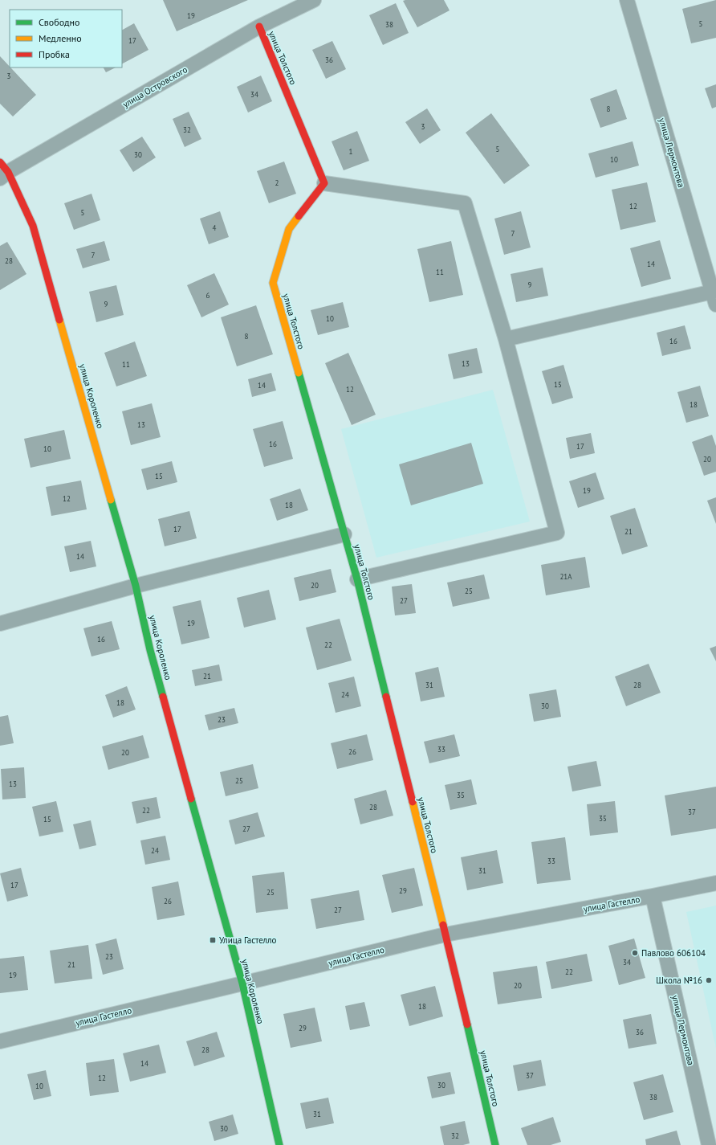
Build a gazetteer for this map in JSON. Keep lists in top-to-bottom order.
{
  "streets": {
    "street": [
      "улица Толстого",
      "улица Островского",
      "улица Лермонтова",
      "улица Короленко",
      "улица Гастелло"
    ]
  },
  "crossings": [
    ["улица Толстого", "улица Островского"],
    ["улица Толстого", "улица Гастелло"],
    ["улица Островского", "улица Короленко"],
    ["улица Лермонтова", "улица Гастелло"],
    ["улица Короленко", "улица Гастелло"]
  ],
  "places": {
    "transit": ["Улица Гастелло"],
    "other": ["Павлово 606104", "Школа №16"]
  },
  "house_numbers": [
    "19",
    "5",
    "38",
    "17",
    "36",
    "3",
    "34",
    "8",
    "3",
    "32",
    "5",
    "1",
    "30",
    "10",
    "2",
    "12",
    "5",
    "4",
    "7",
    "7",
    "28",
    "14",
    "11",
    "9",
    "6",
    "9",
    "10",
    "8",
    "16",
    "13",
    "11",
    "15",
    "14",
    "12",
    "18",
    "13",
    "16",
    "17",
    "10",
    "20",
    "15",
    "19",
    "12",
    "18",
    "17",
    "21",
    "14",
    "21А",
    "20",
    "25",
    "27",
    "19",
    "16",
    "22",
    "21",
    "31",
    "28",
    "24",
    "18",
    "30",
    "23",
    "33",
    "26",
    "20",
    "25",
    "13",
    "35",
    "28",
    "22",
    "37",
    "35",
    "15",
    "27",
    "24",
    "33",
    "31",
    "17",
    "29",
    "25",
    "26",
    "27",
    "23",
    "34",
    "21",
    "22",
    "19",
    "20",
    "18",
    "29",
    "36",
    "28",
    "14",
    "37",
    "12",
    "30",
    "10",
    "38",
    "31",
    "30",
    "32"
  ],
  "legend": ["Свободно", "Медленно", "Пробка"]
}
